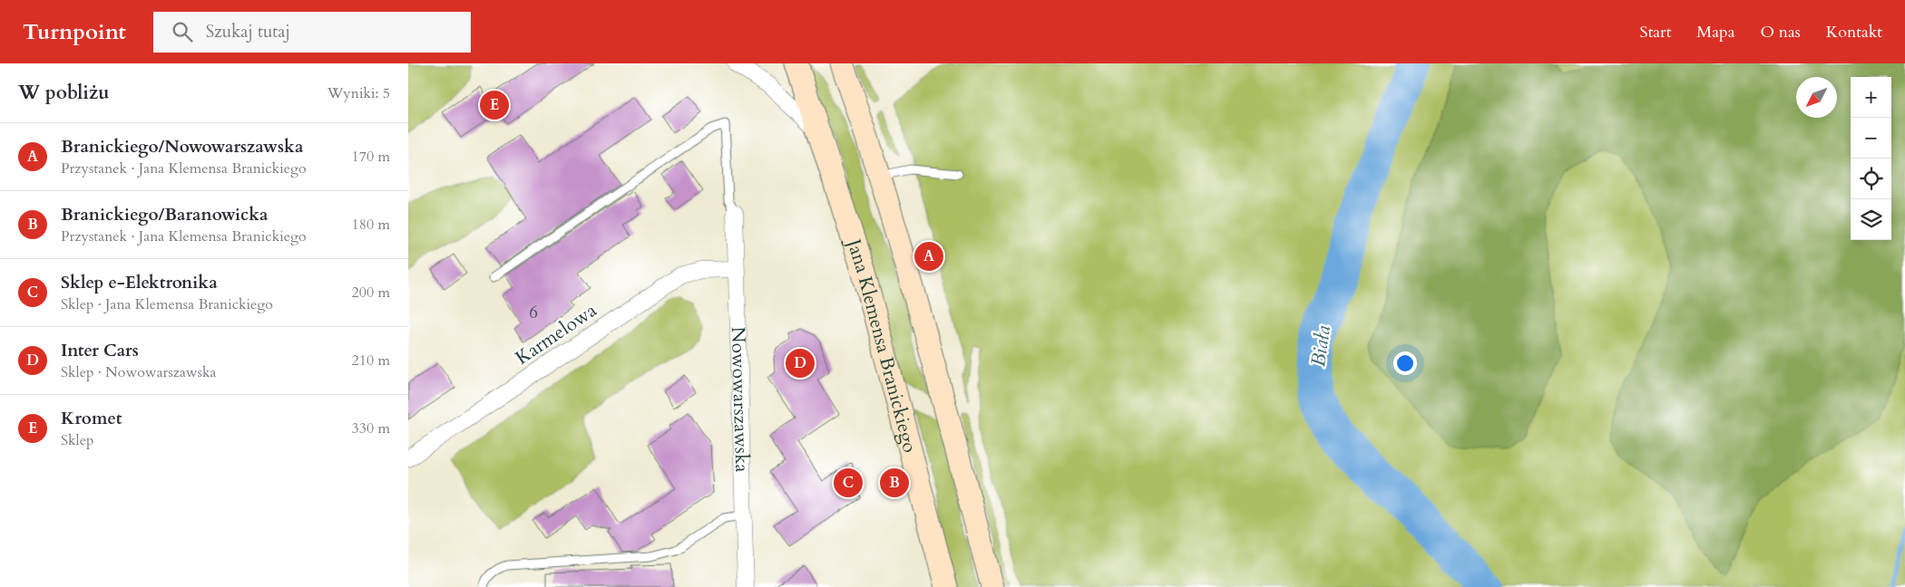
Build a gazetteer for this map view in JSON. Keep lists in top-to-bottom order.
{
  "streets": {
    "main road": ["Jana Klemensa Branickiego"],
    "street": ["Karmelowa", "Nowowarszawska"]
  },
  "crossings": [
    ["Karmelowa", "Nowowarszawska"]
  ],
  "water": ["Biała"],
  "house_numbers": ["6"],
  "north": "bottom left",
  "page": {
    "header": "Turnpoint",
    "search": "Szukaj tutaj",
    "nav": [
      "Start",
      "Mapa",
      "O nas",
      "Kontakt"
    ],
    "heading": ["W pobliżu", "Wyniki: 5"],
    "map_buttons": ["+", "−"],
    "pins": [
      "E",
      "A",
      "D",
      "B",
      "C"
    ],
    "list": [
      {
        "mark": "A",
        "name": "Branickiego/Nowowarszawska",
        "note": "Przystanek · Jana Klemensa Branickiego",
        "value": "170 m"
      },
      {
        "mark": "B",
        "name": "Branickiego/Baranowicka",
        "note": "Przystanek · Jana Klemensa Branickiego",
        "value": "180 m"
      },
      {
        "mark": "C",
        "name": "Sklep e-Elektronika",
        "note": "Sklep · Jana Klemensa Branickiego",
        "value": "200 m"
      },
      {
        "mark": "D",
        "name": "Inter Cars",
        "note": "Sklep · Nowowarszawska",
        "value": "210 m"
      },
      {
        "mark": "E",
        "name": "Kromet",
        "note": "Sklep",
        "value": "330 m"
      }
    ]
  }
}
